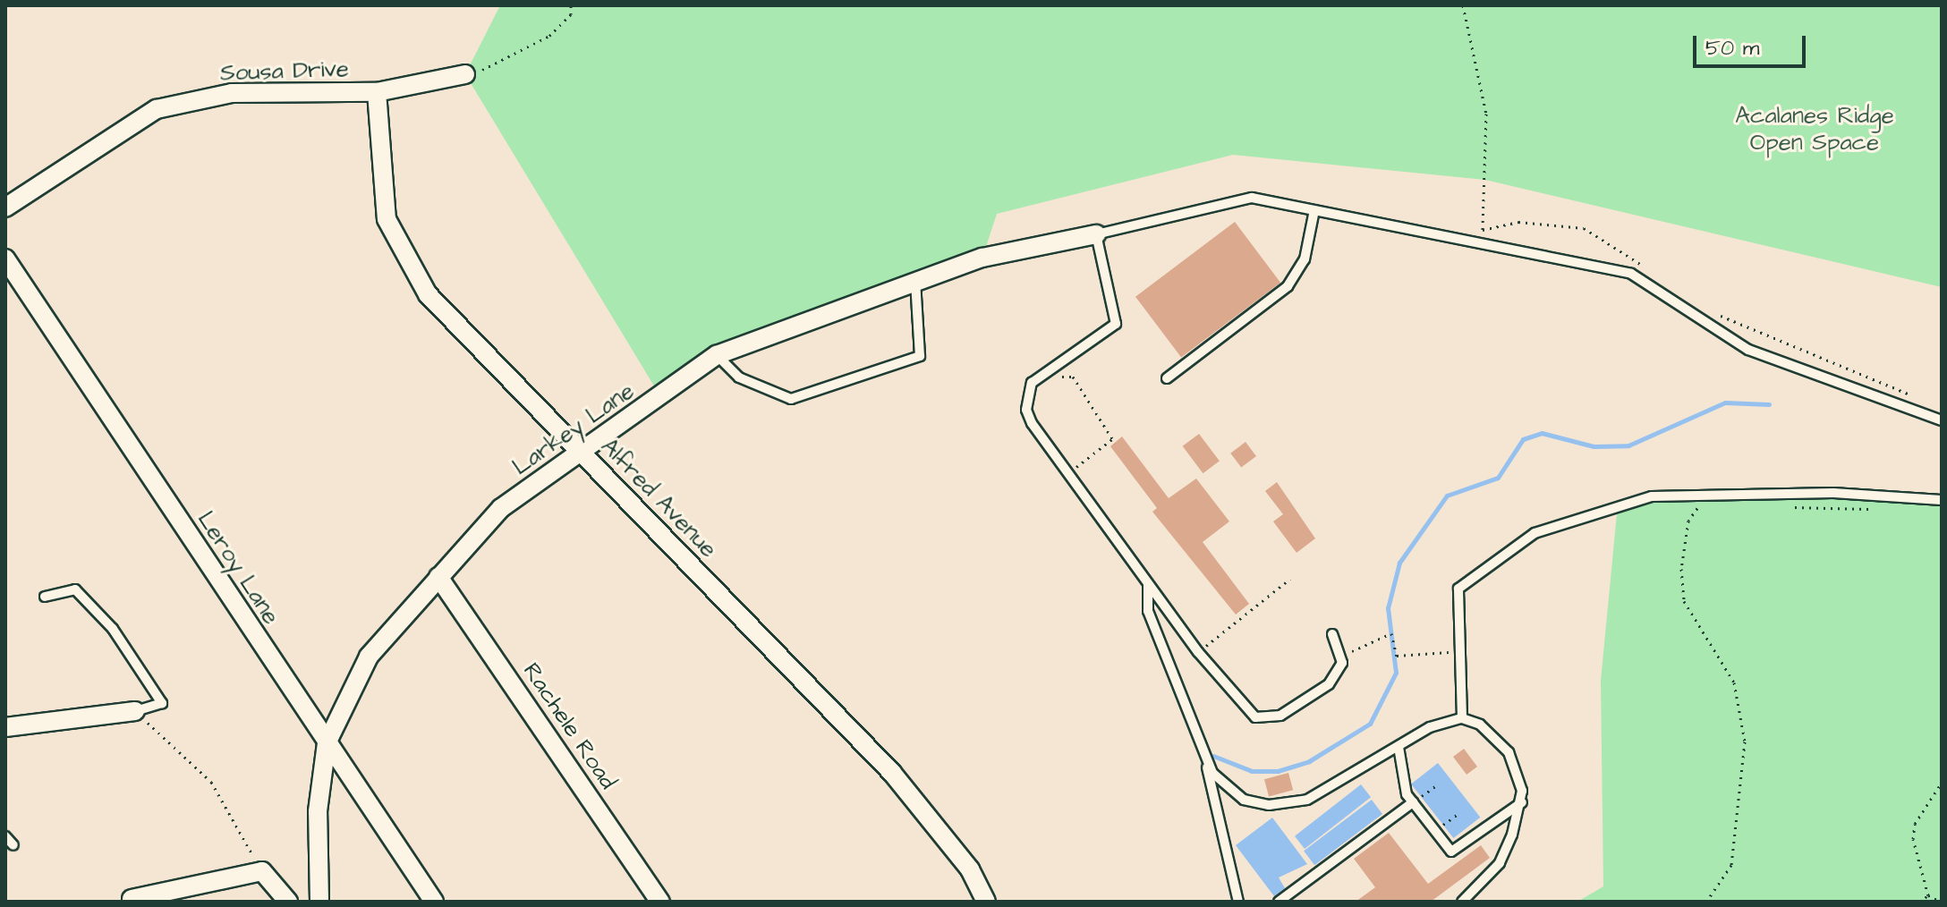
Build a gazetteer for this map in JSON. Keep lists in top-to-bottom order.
{
  "streets": {
    "street": [
      "Sousa Drive",
      "Larkey Lane",
      "Alfred Avenue",
      "Leroy Lane",
      "Rachele Road"
    ]
  },
  "crossings": [
    ["Sousa Drive", "Alfred Avenue"],
    ["Larkey Lane", "Alfred Avenue"],
    ["Larkey Lane", "Leroy Lane"],
    ["Larkey Lane", "Rachele Road"]
  ],
  "parks": ["Acalanes Ridge Open Space"],
  "scale_bar": "50 m"
}
